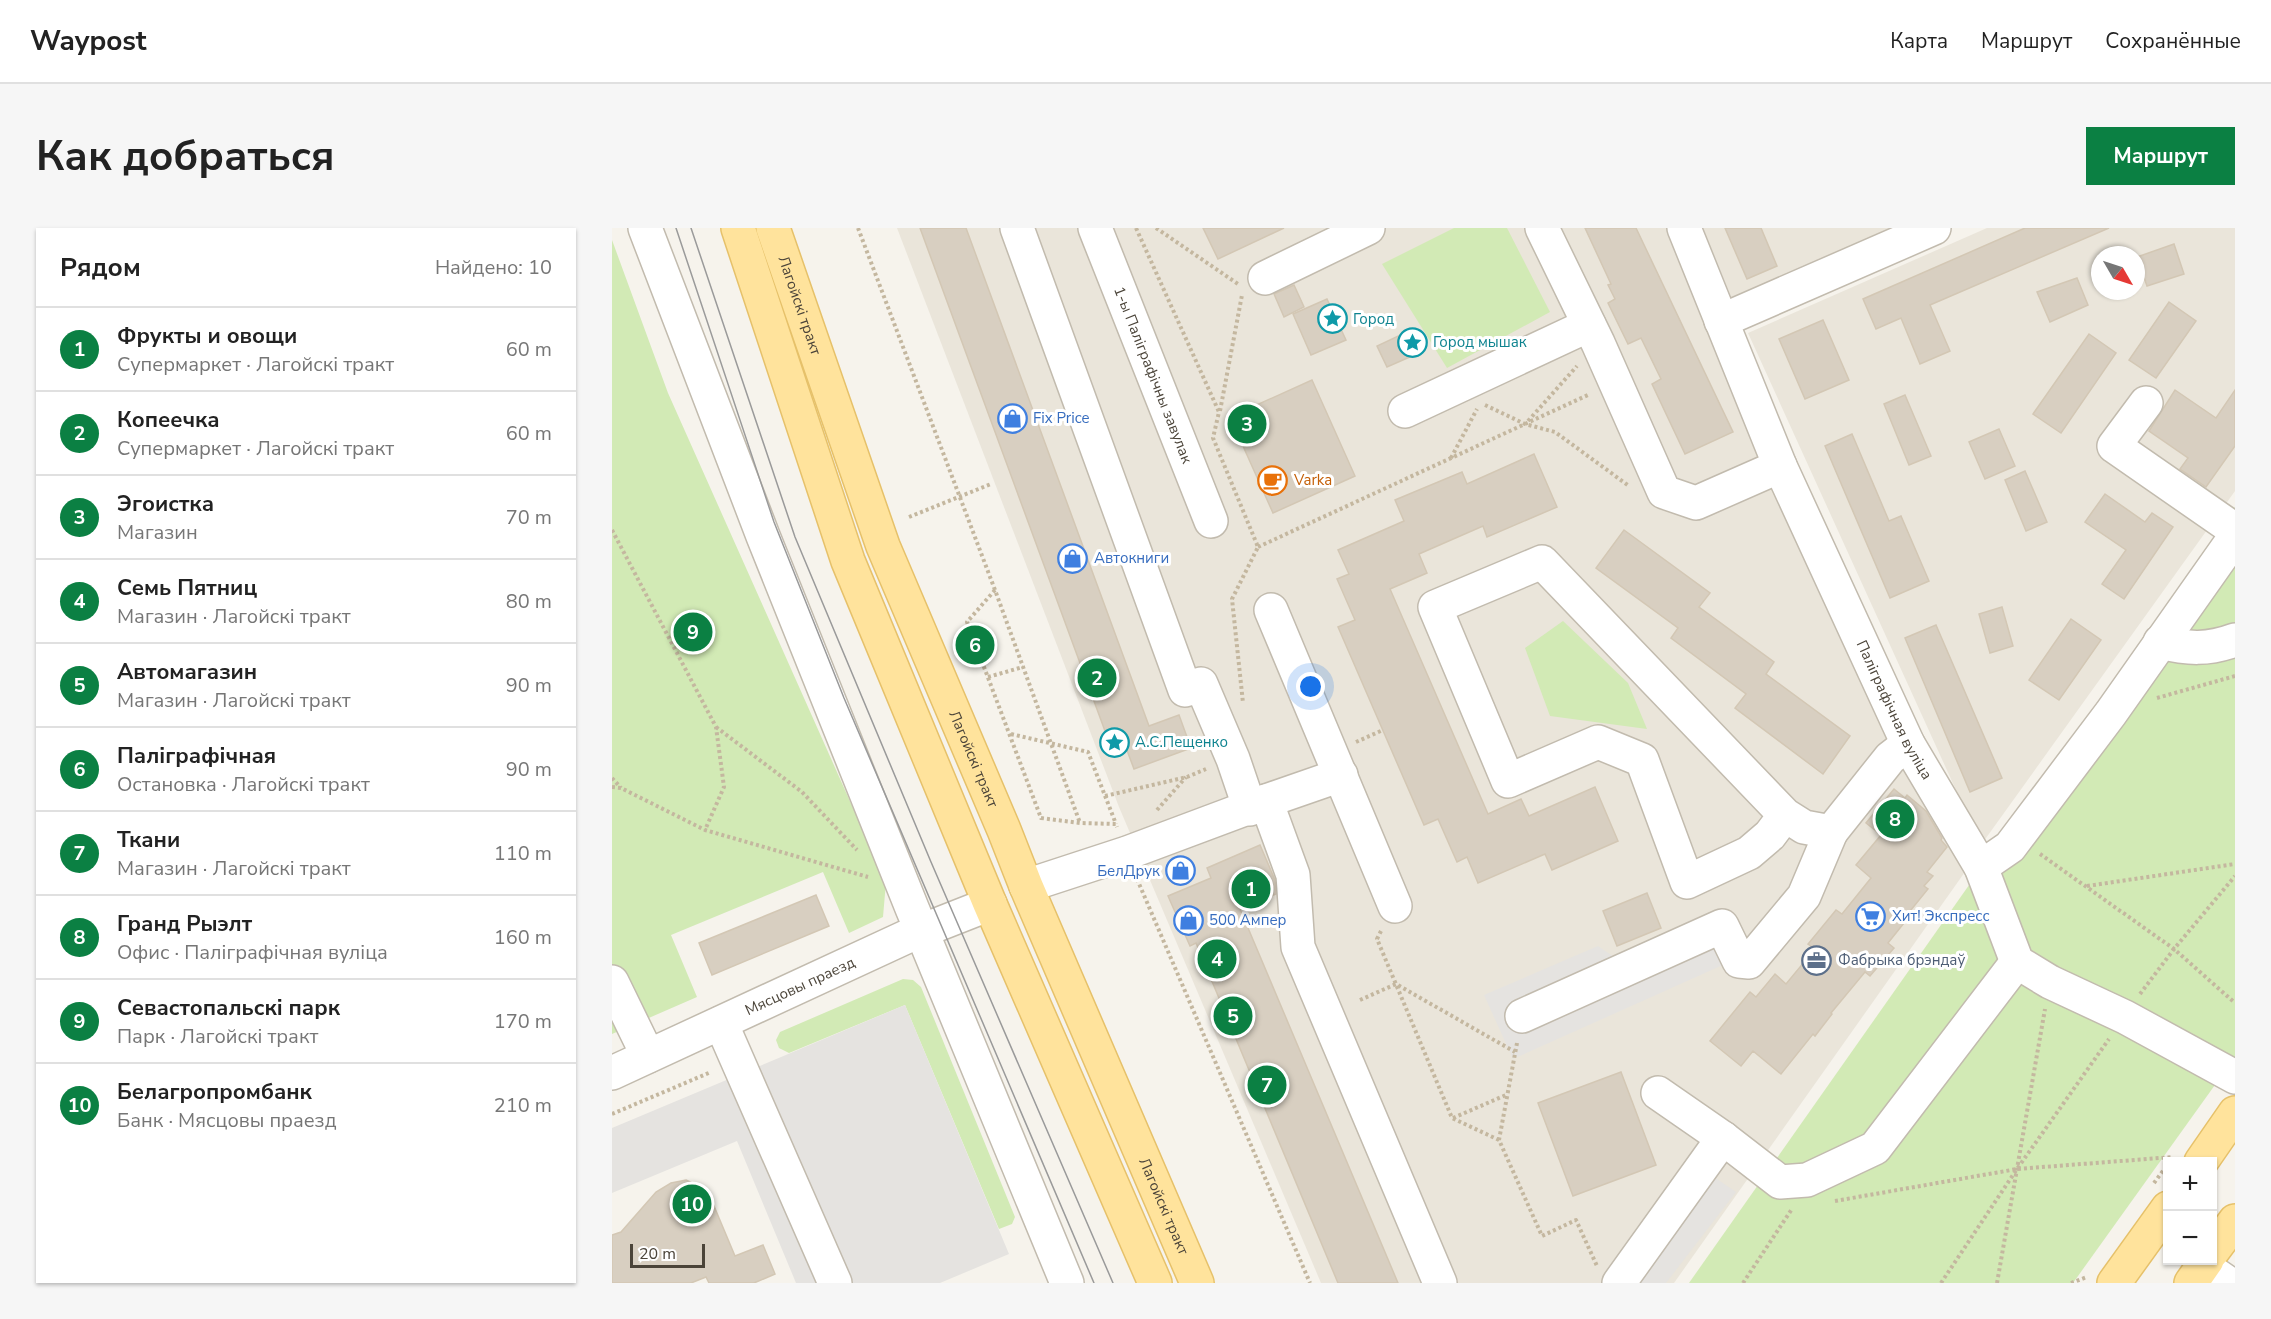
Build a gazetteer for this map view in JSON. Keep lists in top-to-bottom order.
{
  "streets": {
    "main road": ["Лагойскі тракт"],
    "street": ["1-ы Паліграфічны завулак", "Паліграфічная вуліца", "Мясцовы праезд"]
  },
  "places": {
    "place": ["Город", "Город мышак", "А.С.Пещенко"],
    "shop": [
      "Fix Price",
      "Автокниги",
      "БелДрук",
      "500 Ампер"
    ],
    "cafe": ["Varka"],
    "supermarket": ["Хит! Экспресс"],
    "office": ["Фабрыка брэндаў"]
  },
  "scale_bar": "20 m",
  "north": "bottom right",
  "page": {
    "header": "Waypost",
    "nav": ["Карта", "Маршрут", "Сохранённые"],
    "buttons": "Маршрут",
    "title": "Как добраться",
    "heading": ["Рядом", "Найдено: 10"],
    "list": [
      {
        "mark": "1",
        "name": "Фрукты и овощи",
        "note": "Супермаркет · Лагойскі тракт",
        "value": "60 m"
      },
      {
        "mark": "2",
        "name": "Копеечка",
        "note": "Супермаркет · Лагойскі тракт",
        "value": "60 m"
      },
      {
        "mark": "3",
        "name": "Эгоистка",
        "note": "Магазин",
        "value": "70 m"
      },
      {
        "mark": "4",
        "name": "Семь Пятниц",
        "note": "Магазин · Лагойскі тракт",
        "value": "80 m"
      },
      {
        "mark": "5",
        "name": "Автомагазин",
        "note": "Магазин · Лагойскі тракт",
        "value": "90 m"
      },
      {
        "mark": "6",
        "name": "Паліграфічная",
        "note": "Остановка · Лагойскі тракт",
        "value": "90 m"
      },
      {
        "mark": "7",
        "name": "Ткани",
        "note": "Магазин · Лагойскі тракт",
        "value": "110 m"
      },
      {
        "mark": "8",
        "name": "Гранд Рыэлт",
        "note": "Офис · Паліграфічная вуліца",
        "value": "160 m"
      },
      {
        "mark": "9",
        "name": "Севастопальскі парк",
        "note": "Парк · Лагойскі тракт",
        "value": "170 m"
      },
      {
        "mark": "10",
        "name": "Белагропромбанк",
        "note": "Банк · Мясцовы праезд",
        "value": "210 m"
      }
    ],
    "pins": [
      "3",
      "9",
      "6",
      "2",
      "8",
      "1",
      "4",
      "5",
      "7",
      "10"
    ],
    "map_buttons": ["+", "−"],
    "scale": "20 m"
  }
}
